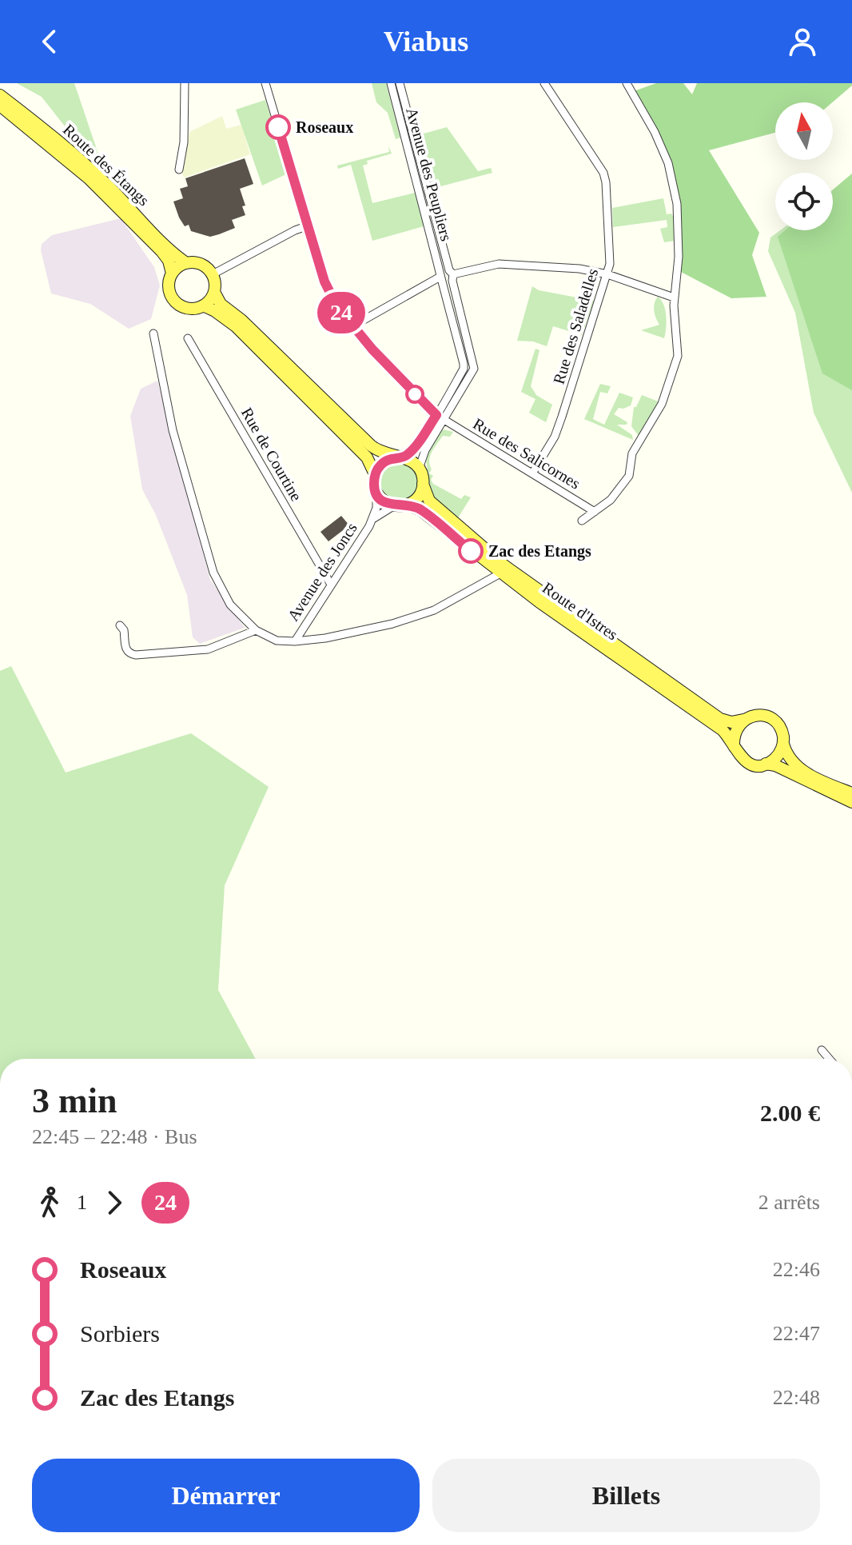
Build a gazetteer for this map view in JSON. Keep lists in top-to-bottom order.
{
  "streets": {
    "main road": ["Route des Étangs", "Route d'Istres"],
    "street": [
      "Avenue des Peupliers",
      "Rue des Saladelles",
      "Rue des Salicornes",
      "Rue de Courtine",
      "Avenue des Joncs"
    ]
  },
  "crossings": [
    ["Avenue des Peupliers", "Rue des Salicornes"],
    ["Avenue des Peupliers", "Avenue des Joncs"],
    ["Avenue des Peupliers", "Route d'Istres"],
    ["Rue des Saladelles", "Rue des Salicornes"],
    ["Rue de Courtine", "Avenue des Joncs"],
    ["Avenue des Joncs", "Route d'Istres"]
  ],
  "places": ["Roseaux", "Zac des Etangs"],
  "lines": ["bus line 24"],
  "north": "top",
  "page": {
    "header": "Viabus",
    "on_map": "24",
    "heading": ["3 min", "22:45 – 22:48 · Bus", "2.00 €"],
    "legs": ["1", "24", "2 arrêts"],
    "list": [
      {
        "name": "Roseaux",
        "value": "22:46"
      },
      {
        "name": "Sorbiers",
        "value": "22:47"
      },
      {
        "name": "Zac des Etangs",
        "value": "22:48"
      }
    ],
    "buttons": ["Démarrer", "Billets"]
  }
}
